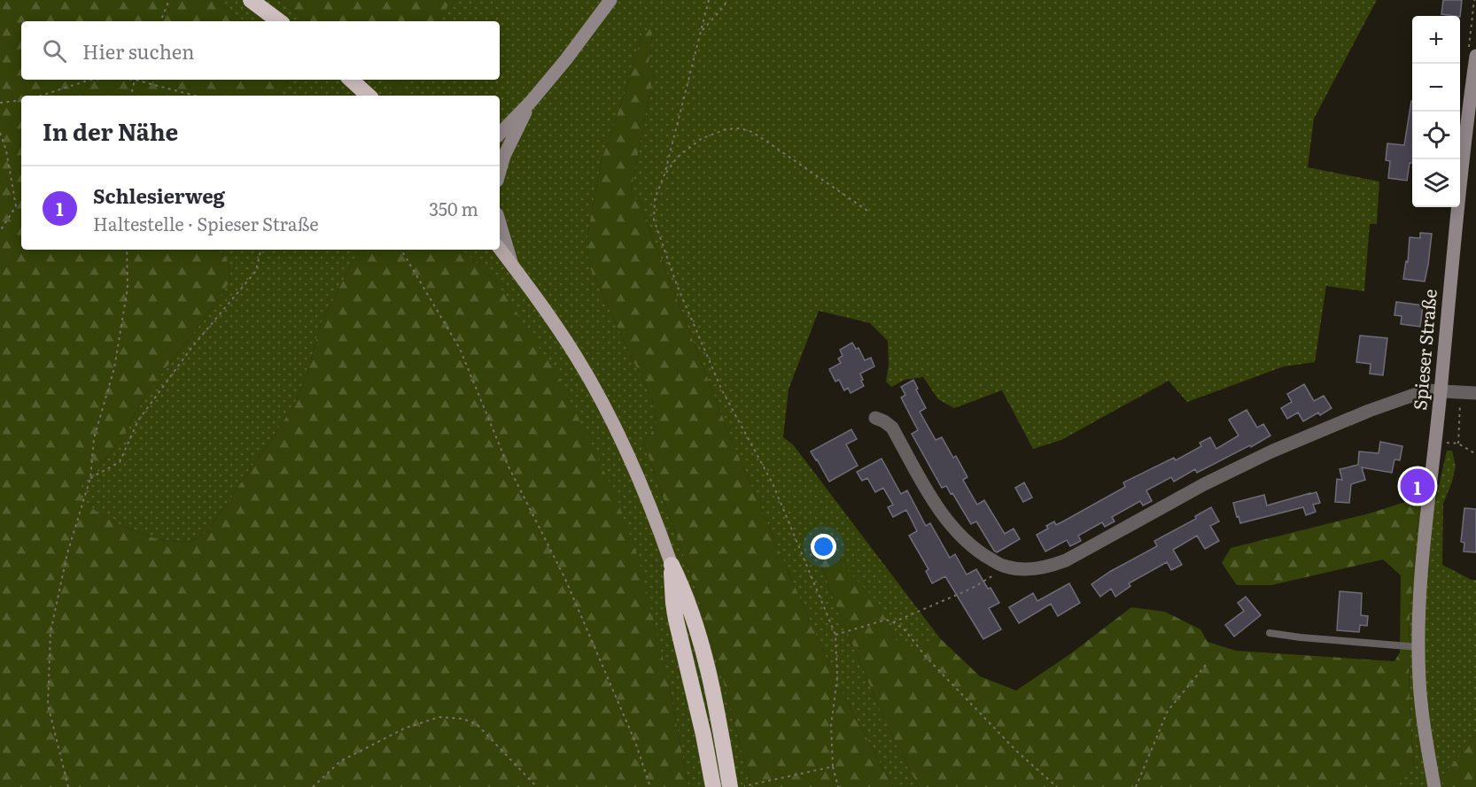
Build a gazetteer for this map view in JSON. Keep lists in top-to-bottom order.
{
  "streets": {
    "street": ["Spieser Straße"]
  },
  "page": {
    "map_buttons": ["+", "−"],
    "search": "Hier suchen",
    "heading": "In der Nähe",
    "list": [
      {
        "mark": "1",
        "name": "Schlesierweg",
        "note": "Haltestelle · Spieser Straße",
        "value": "350 m"
      }
    ],
    "pins": "1"
  }
}
